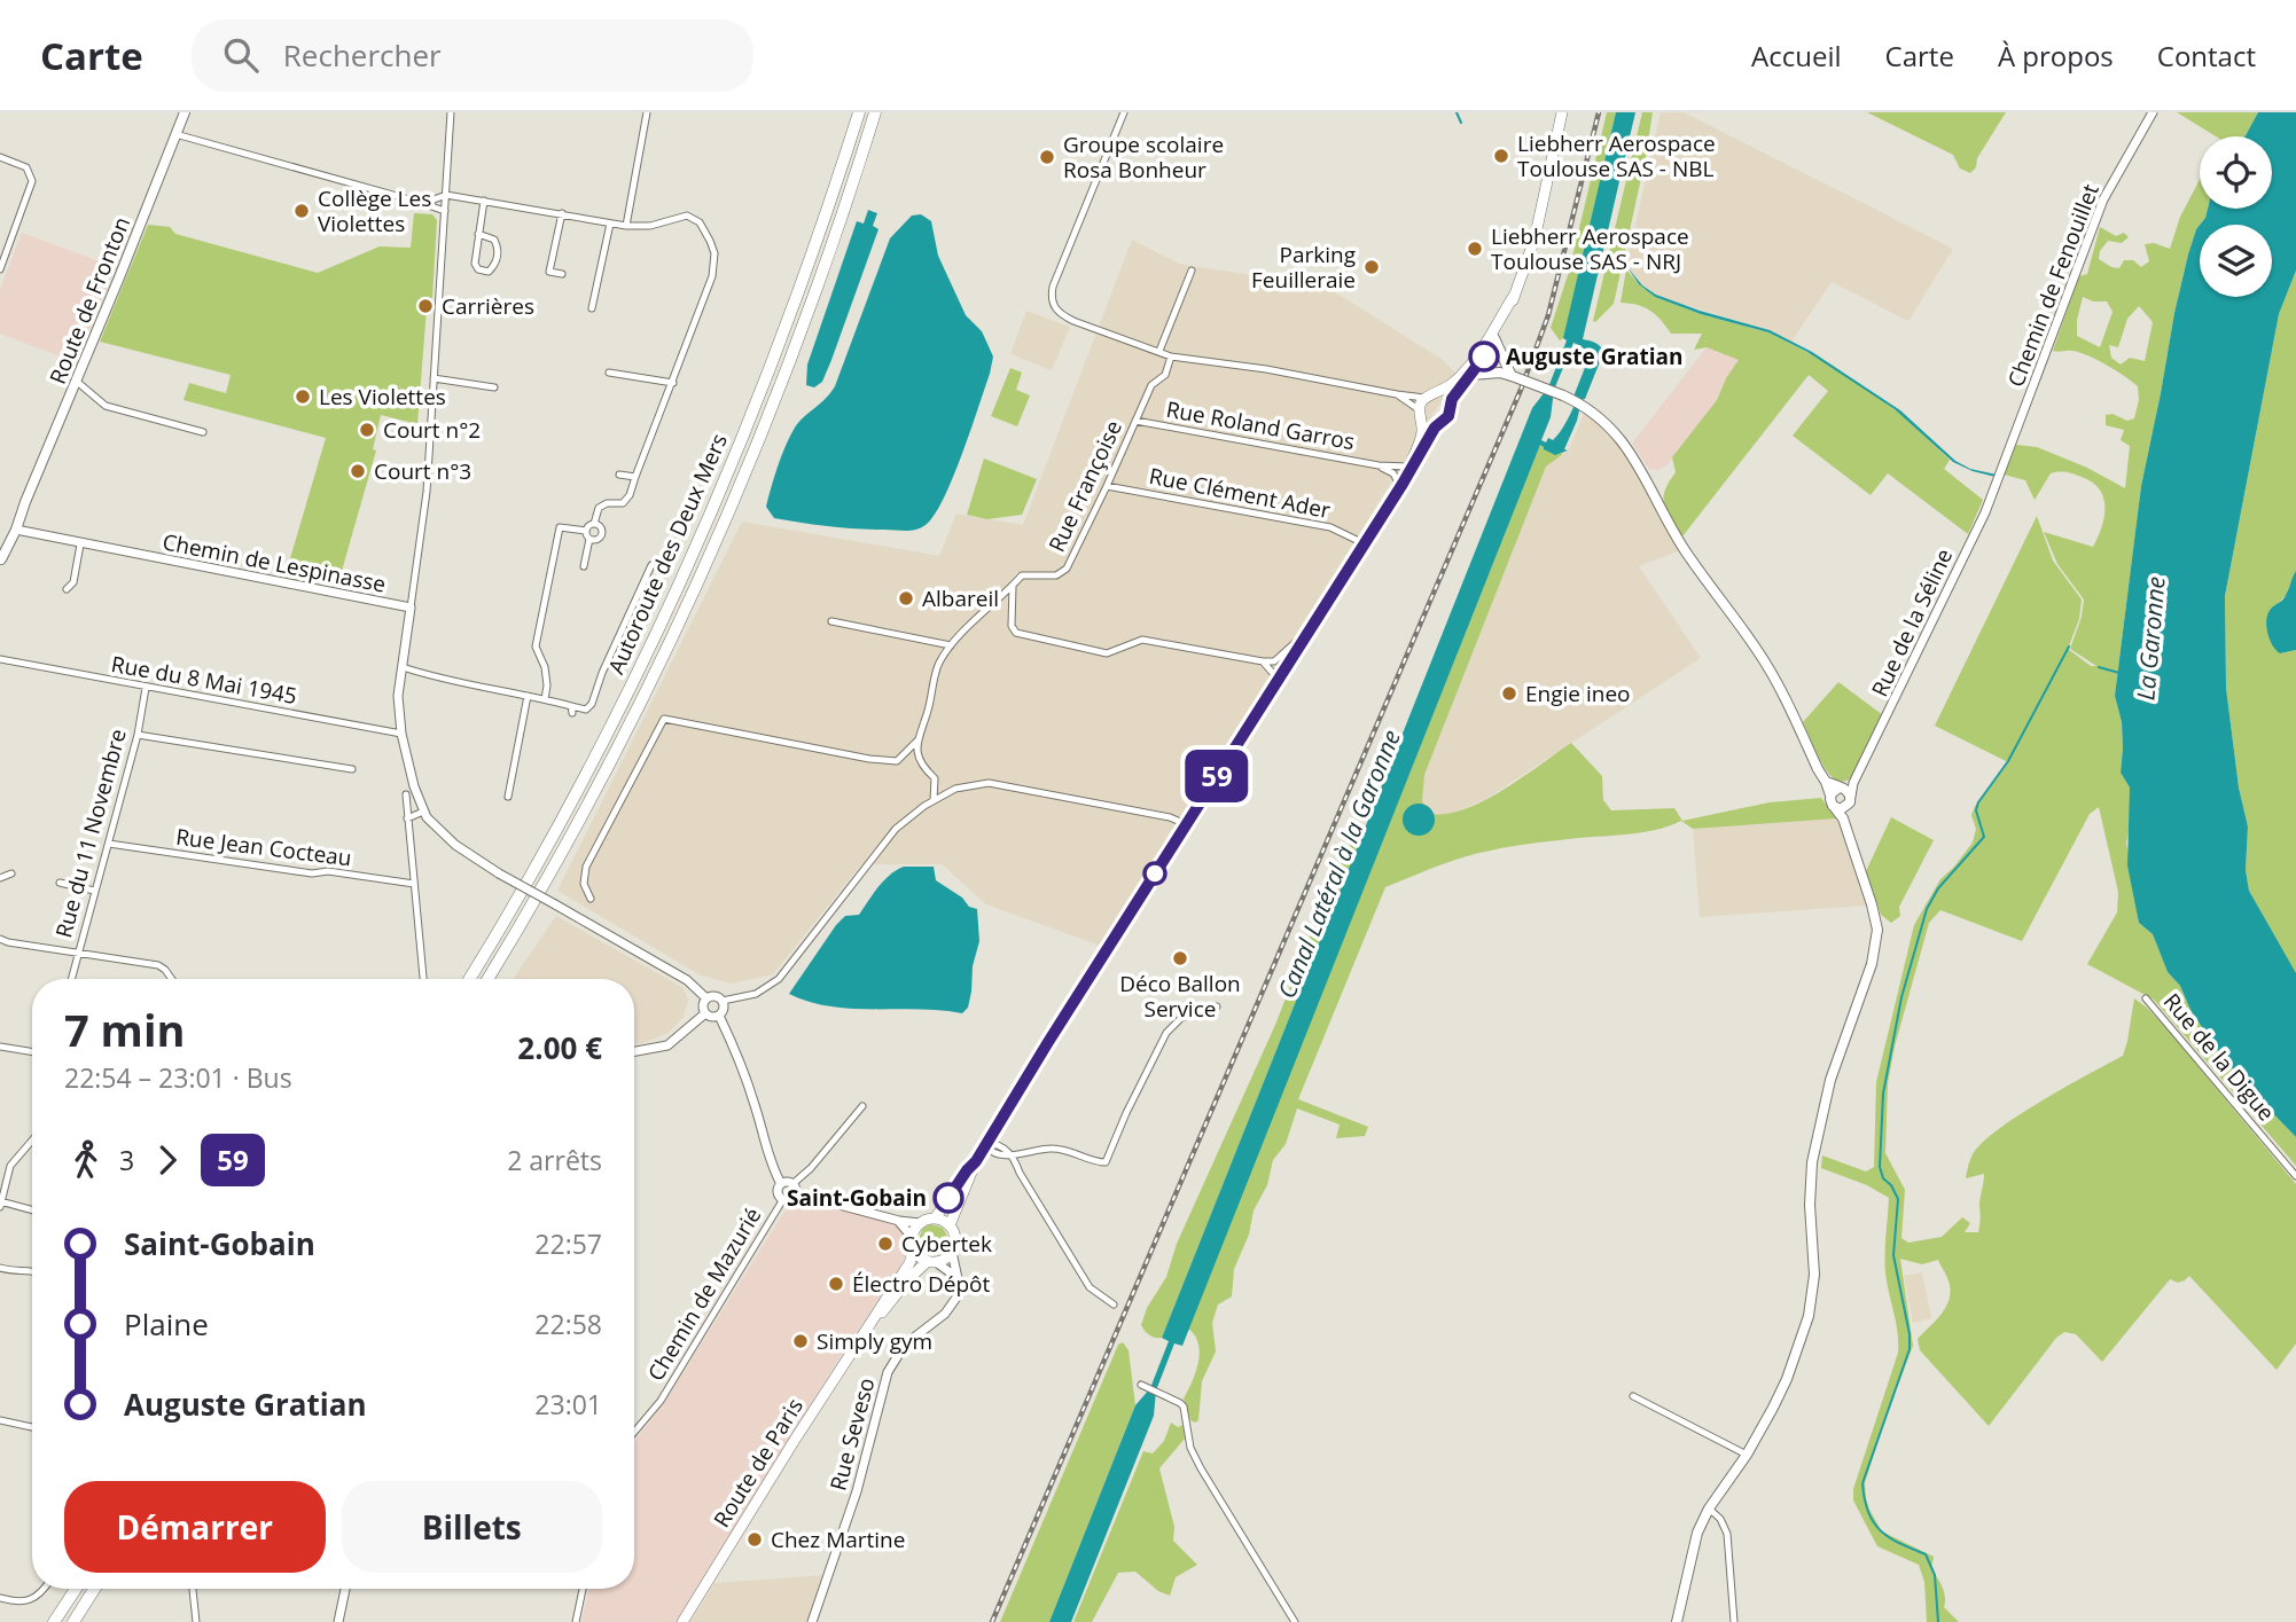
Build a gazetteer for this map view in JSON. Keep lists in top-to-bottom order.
{
  "streets": {
    "highway": ["Autoroute des Deux Mers"],
    "main road": ["Route de Fronton", "Route de Paris"],
    "street": [
      "Chemin de Fenouillet",
      "Rue Roland Garros",
      "Rue Françoise",
      "Rue Clément Ader",
      "Chemin de Lespinasse",
      "Rue de la Séline",
      "Rue du 8 Mai 1945",
      "Rue du 11 Novembre",
      "Rue Jean Cocteau",
      "Rue de la Digue",
      "Chemin de Mazurié",
      "Rue Seveso"
    ]
  },
  "crossings": [
    ["Chemin de Fenouillet", "Rue de la Séline"],
    ["Rue Roland Garros", "Rue Françoise"],
    ["Rue Françoise", "Rue Clément Ader"],
    ["Chemin de Lespinasse", "Rue du 8 Mai 1945"],
    ["Rue du 8 Mai 1945", "Rue du 11 Novembre"],
    ["Rue du 11 Novembre", "Rue Jean Cocteau"],
    ["Rue Seveso", "Route de Paris"]
  ],
  "water": ["La Garonne", "Canal Latéral à la Garonne"],
  "places": [
    "Liebherr Aerospace Toulouse SAS - NBL",
    "Groupe scolaire Rosa Bonheur",
    "Collège Les Violettes",
    "Liebherr Aerospace Toulouse SAS - NRJ",
    "Parking Feuilleraie",
    "Carrières",
    "Auguste Gratian",
    "Les Violettes",
    "Court n°2",
    "Court n°3",
    "Albareil",
    "Engie ineo",
    "Déco Ballon Service",
    "Saint-Gobain",
    "Cybertek",
    "Électro Dépôt",
    "Simply gym",
    "Chez Martine"
  ],
  "lines": ["bus line 59"],
  "page": {
    "header": "Carte",
    "search": "Rechercher",
    "nav": [
      "Accueil",
      "Carte",
      "À propos",
      "Contact"
    ],
    "on_map": "59",
    "heading": ["7 min", "22:54 – 23:01 · Bus", "2.00 €"],
    "legs": ["3", "59", "2 arrêts"],
    "list": [
      {
        "name": "Saint-Gobain",
        "value": "22:57"
      },
      {
        "name": "Plaine",
        "value": "22:58"
      },
      {
        "name": "Auguste Gratian",
        "value": "23:01"
      }
    ],
    "buttons": ["Démarrer", "Billets"]
  }
}
